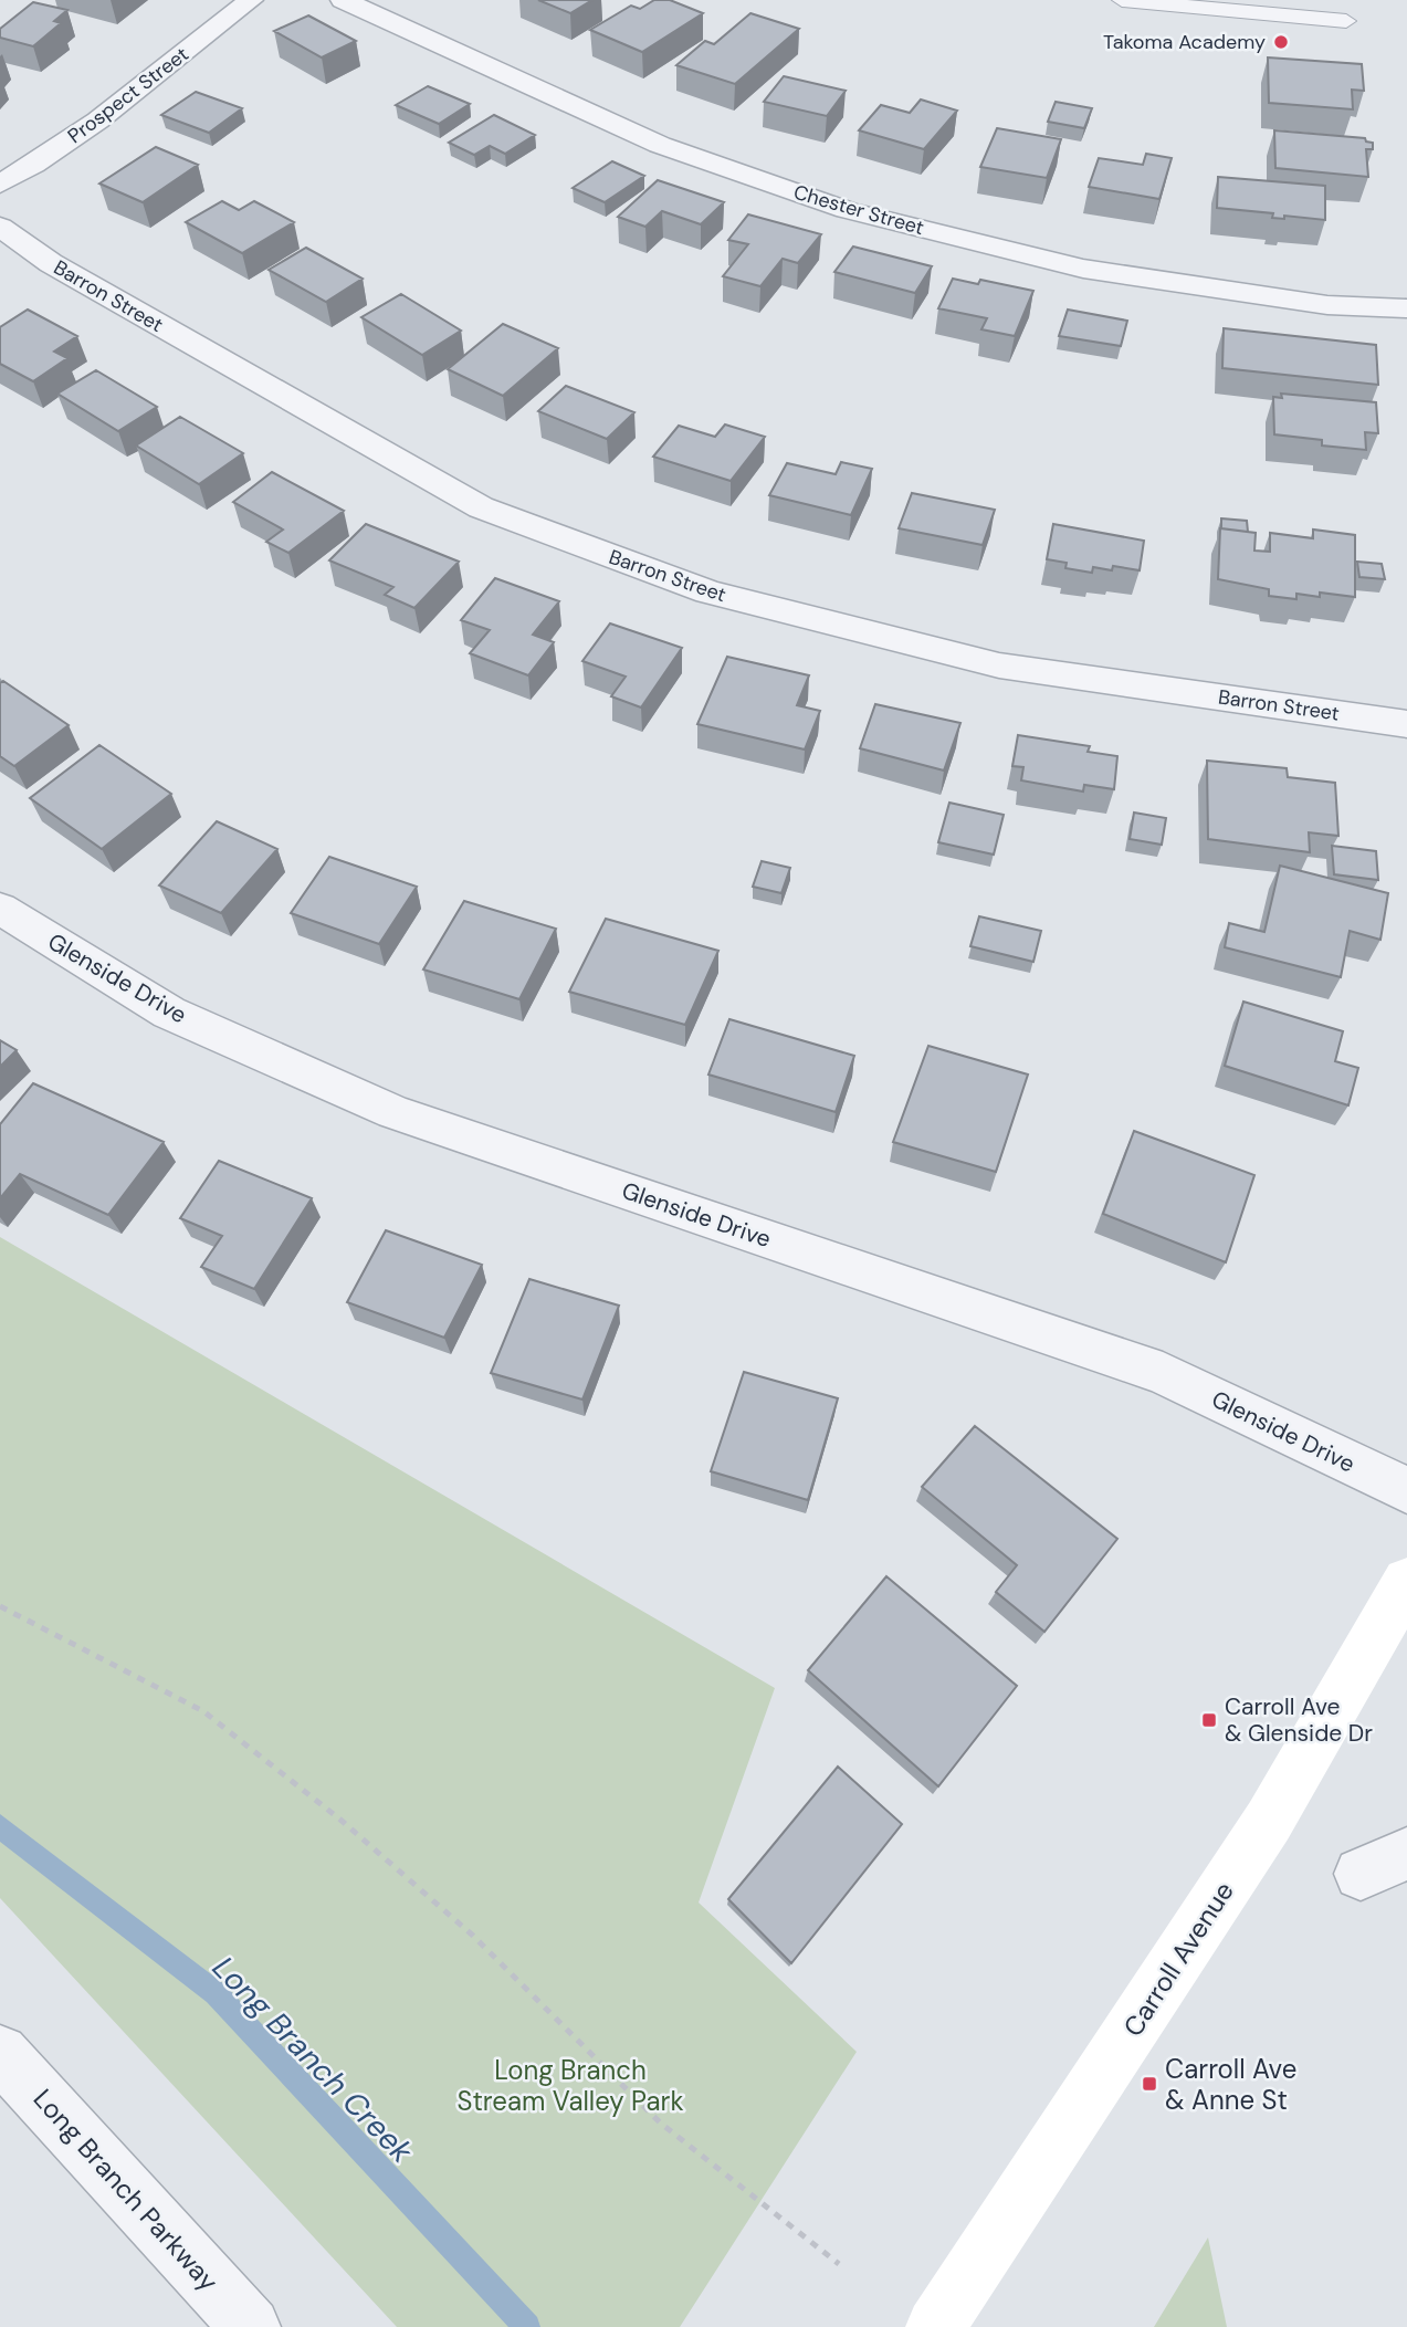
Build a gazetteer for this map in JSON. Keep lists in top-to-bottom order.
{
  "streets": {
    "main road": ["Carroll Avenue"],
    "street": [
      "Prospect Street",
      "Chester Street",
      "Barron Street",
      "Glenside Drive",
      "Long Branch Parkway"
    ]
  },
  "water": ["Long Branch Creek"],
  "parks": ["Long Branch Stream Valley Park"],
  "places": {
    "other": ["Takoma Academy"],
    "transit": ["Carroll Ave & Glenside Dr", "Carroll Ave & Anne St"]
  }
}
